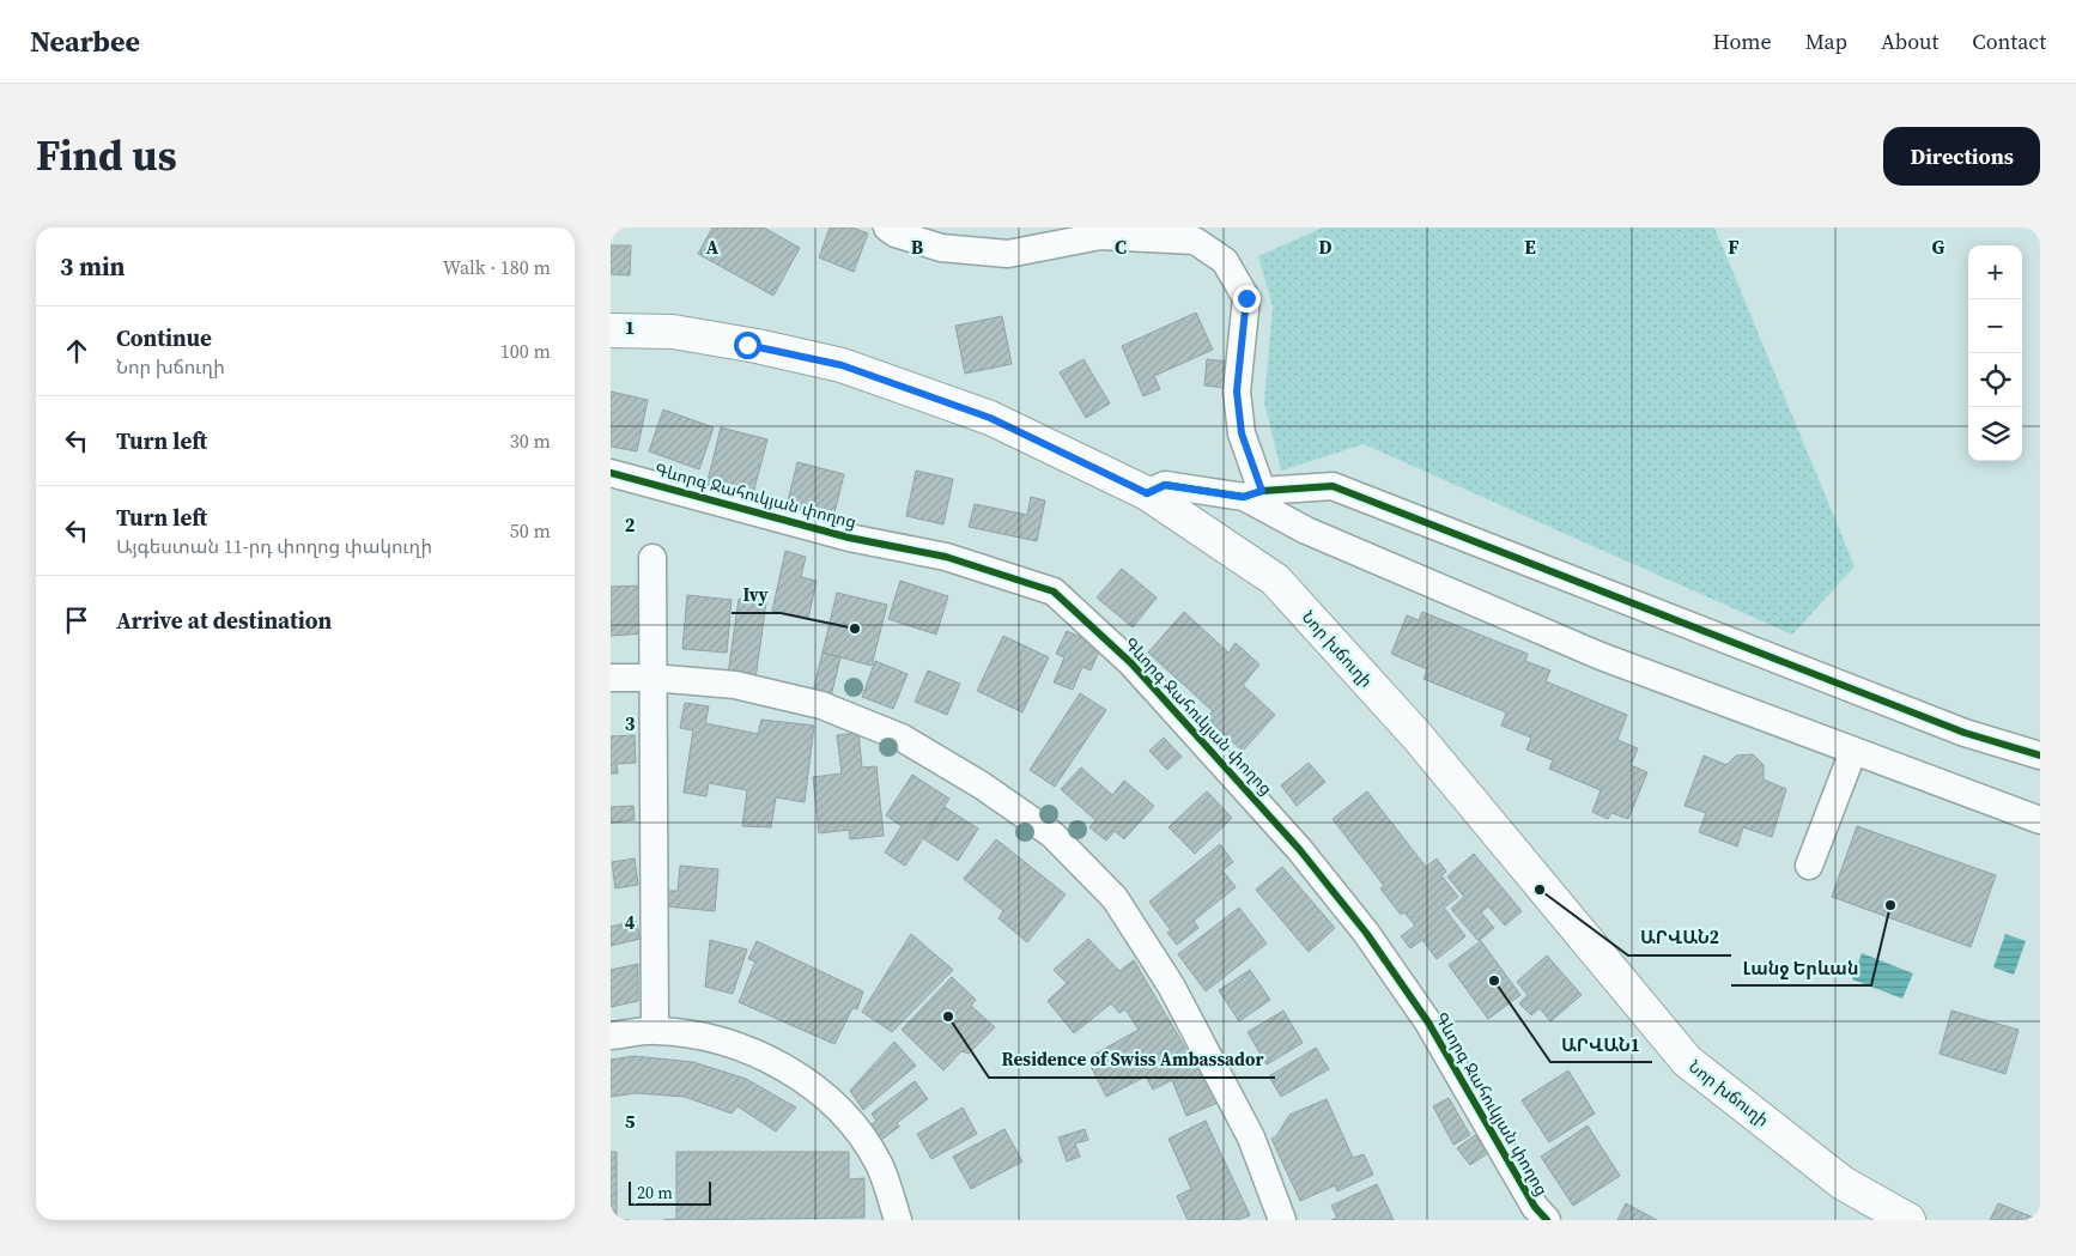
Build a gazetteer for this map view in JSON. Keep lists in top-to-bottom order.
{
  "streets": {
    "main road": ["Նոր խճուղի"],
    "street": ["Գևորգ Ջահուկյան փողոց"]
  },
  "places": [
    "Ivy",
    "ԱՐՎԱՆ2",
    "Լանջ Երևան",
    "ԱՐՎԱՆ1",
    "Residence of Swiss Ambassador"
  ],
  "scale_bar": "20 m",
  "page": {
    "header": "Nearbee",
    "nav": [
      "Home",
      "Map",
      "About",
      "Contact"
    ],
    "title": "Find us",
    "buttons": "Directions",
    "heading": ["3 min", "Walk · 180 m"],
    "map_buttons": ["+", "−"],
    "list": [
      ["Continue", "Նոր խճուղի", "100 m"],
      ["Turn left", "30 m"],
      ["Turn left", "Այգեստան 11-րդ փողոց փակուղի", "50 m"],
      "Arrive at destination"
    ],
    "scale": "20 m"
  },
  "grid": {
    "columns": [
      "A",
      "B",
      "C",
      "D",
      "E",
      "F",
      "G"
    ],
    "rows": [
      "1",
      "2",
      "3",
      "4",
      "5"
    ]
  }
}
